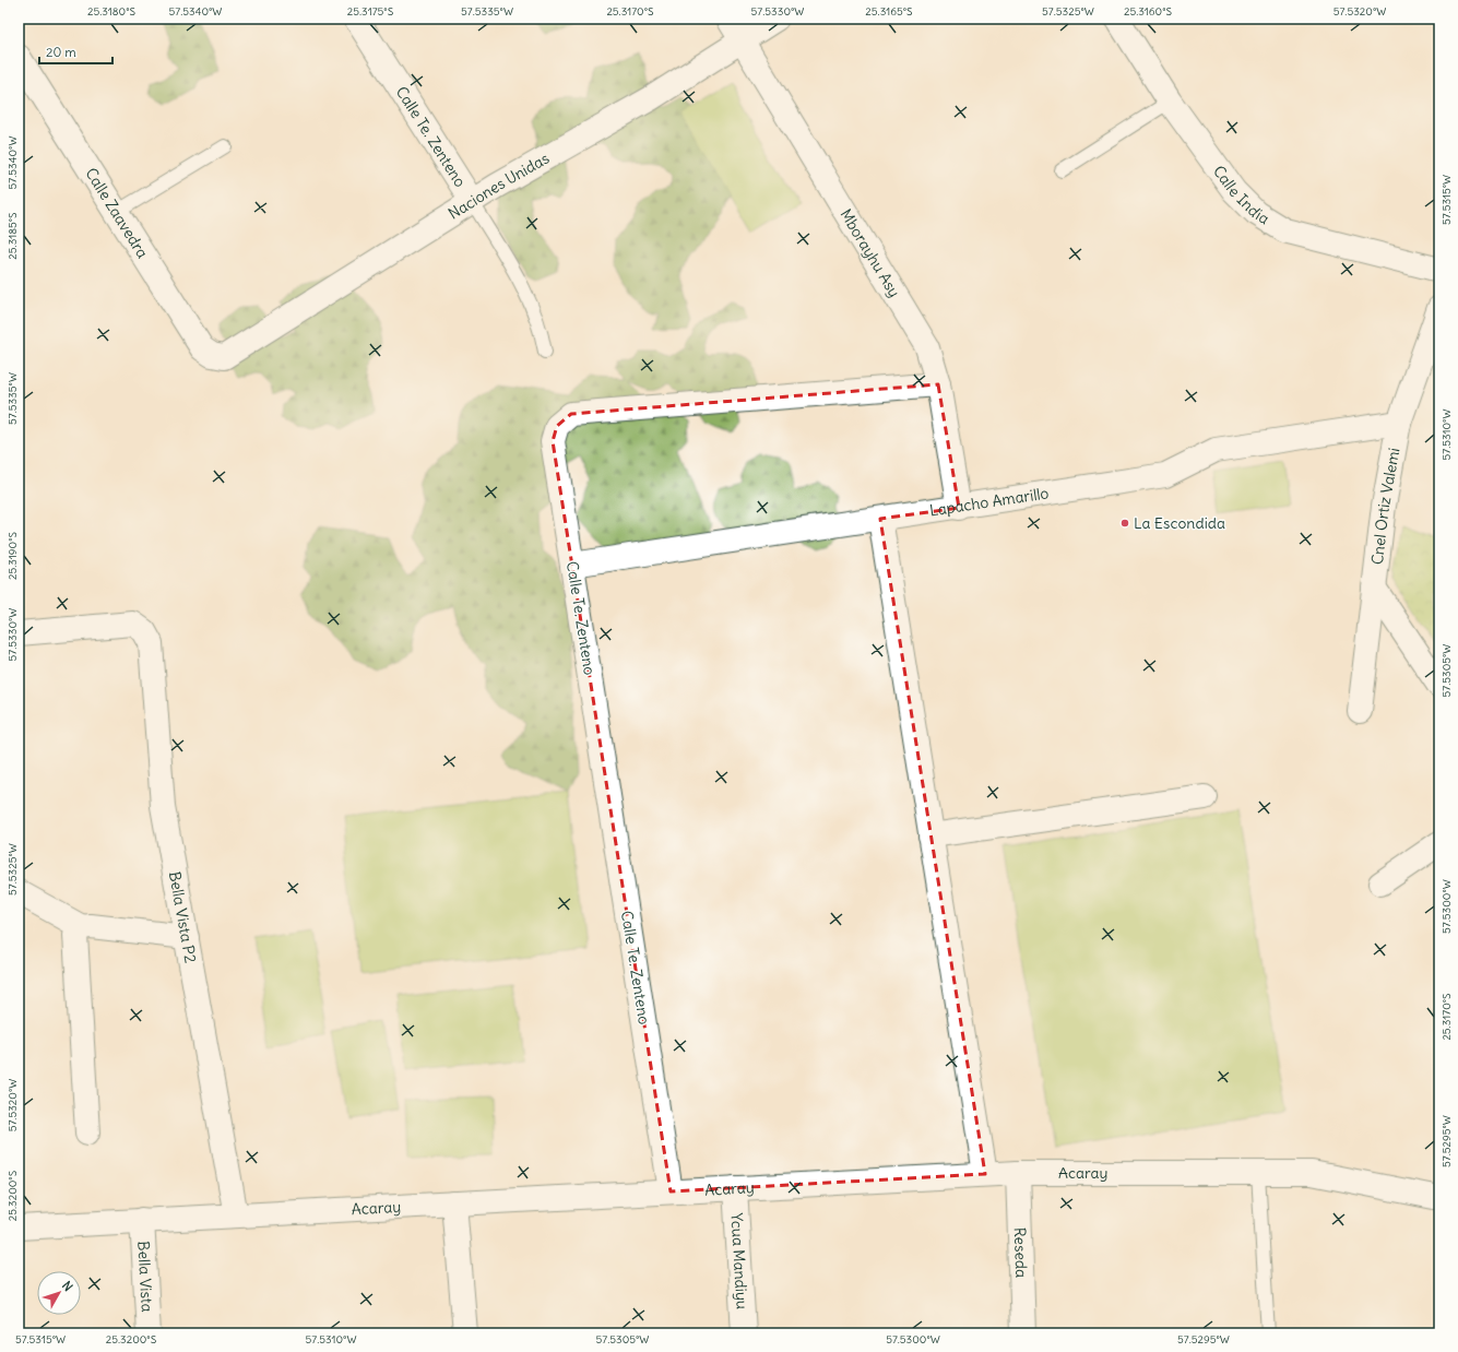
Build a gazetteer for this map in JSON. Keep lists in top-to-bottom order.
{
  "streets": {
    "street": [
      "Calle Te. Zenteno",
      "Naciones Unidas",
      "Calle India",
      "Calle Zaavedra",
      "Mborayhu Asy",
      "Lapacho Amarillo",
      "Cnel Ortiz Valemi",
      "Bella Vista P2",
      "Acaray",
      "Reseda",
      "Ycua Mandiyu",
      "Bella Vista"
    ]
  },
  "crossings": [
    ["Calle Te. Zenteno", "Naciones Unidas"],
    ["Calle Te. Zenteno", "Mborayhu Asy"],
    ["Calle Te. Zenteno", "Lapacho Amarillo"],
    ["Calle Te. Zenteno", "Acaray"],
    ["Naciones Unidas", "Calle Zaavedra"],
    ["Naciones Unidas", "Mborayhu Asy"],
    ["Mborayhu Asy", "Lapacho Amarillo"],
    ["Lapacho Amarillo", "Cnel Ortiz Valemi"],
    ["Bella Vista P2", "Acaray"],
    ["Acaray", "Reseda"],
    ["Acaray", "Ycua Mandiyu"],
    ["Acaray", "Bella Vista"]
  ],
  "places": ["La Escondida"],
  "scale_bar": "20 m",
  "north": "top right",
  "coordinates": [
    "25.3180°S",
    "57.5340°W",
    "25.3175°S",
    "57.5335°W",
    "25.3170°S",
    "57.5330°W",
    "25.3165°S",
    "57.5325°W",
    "25.3160°S",
    "57.5320°W",
    "57.5315°W",
    "25.3185°S",
    "57.5310°W",
    "25.3190°S",
    "57.5305°W",
    "57.5300°W",
    "57.5295°W",
    "25.3200°S"
  ]
}
